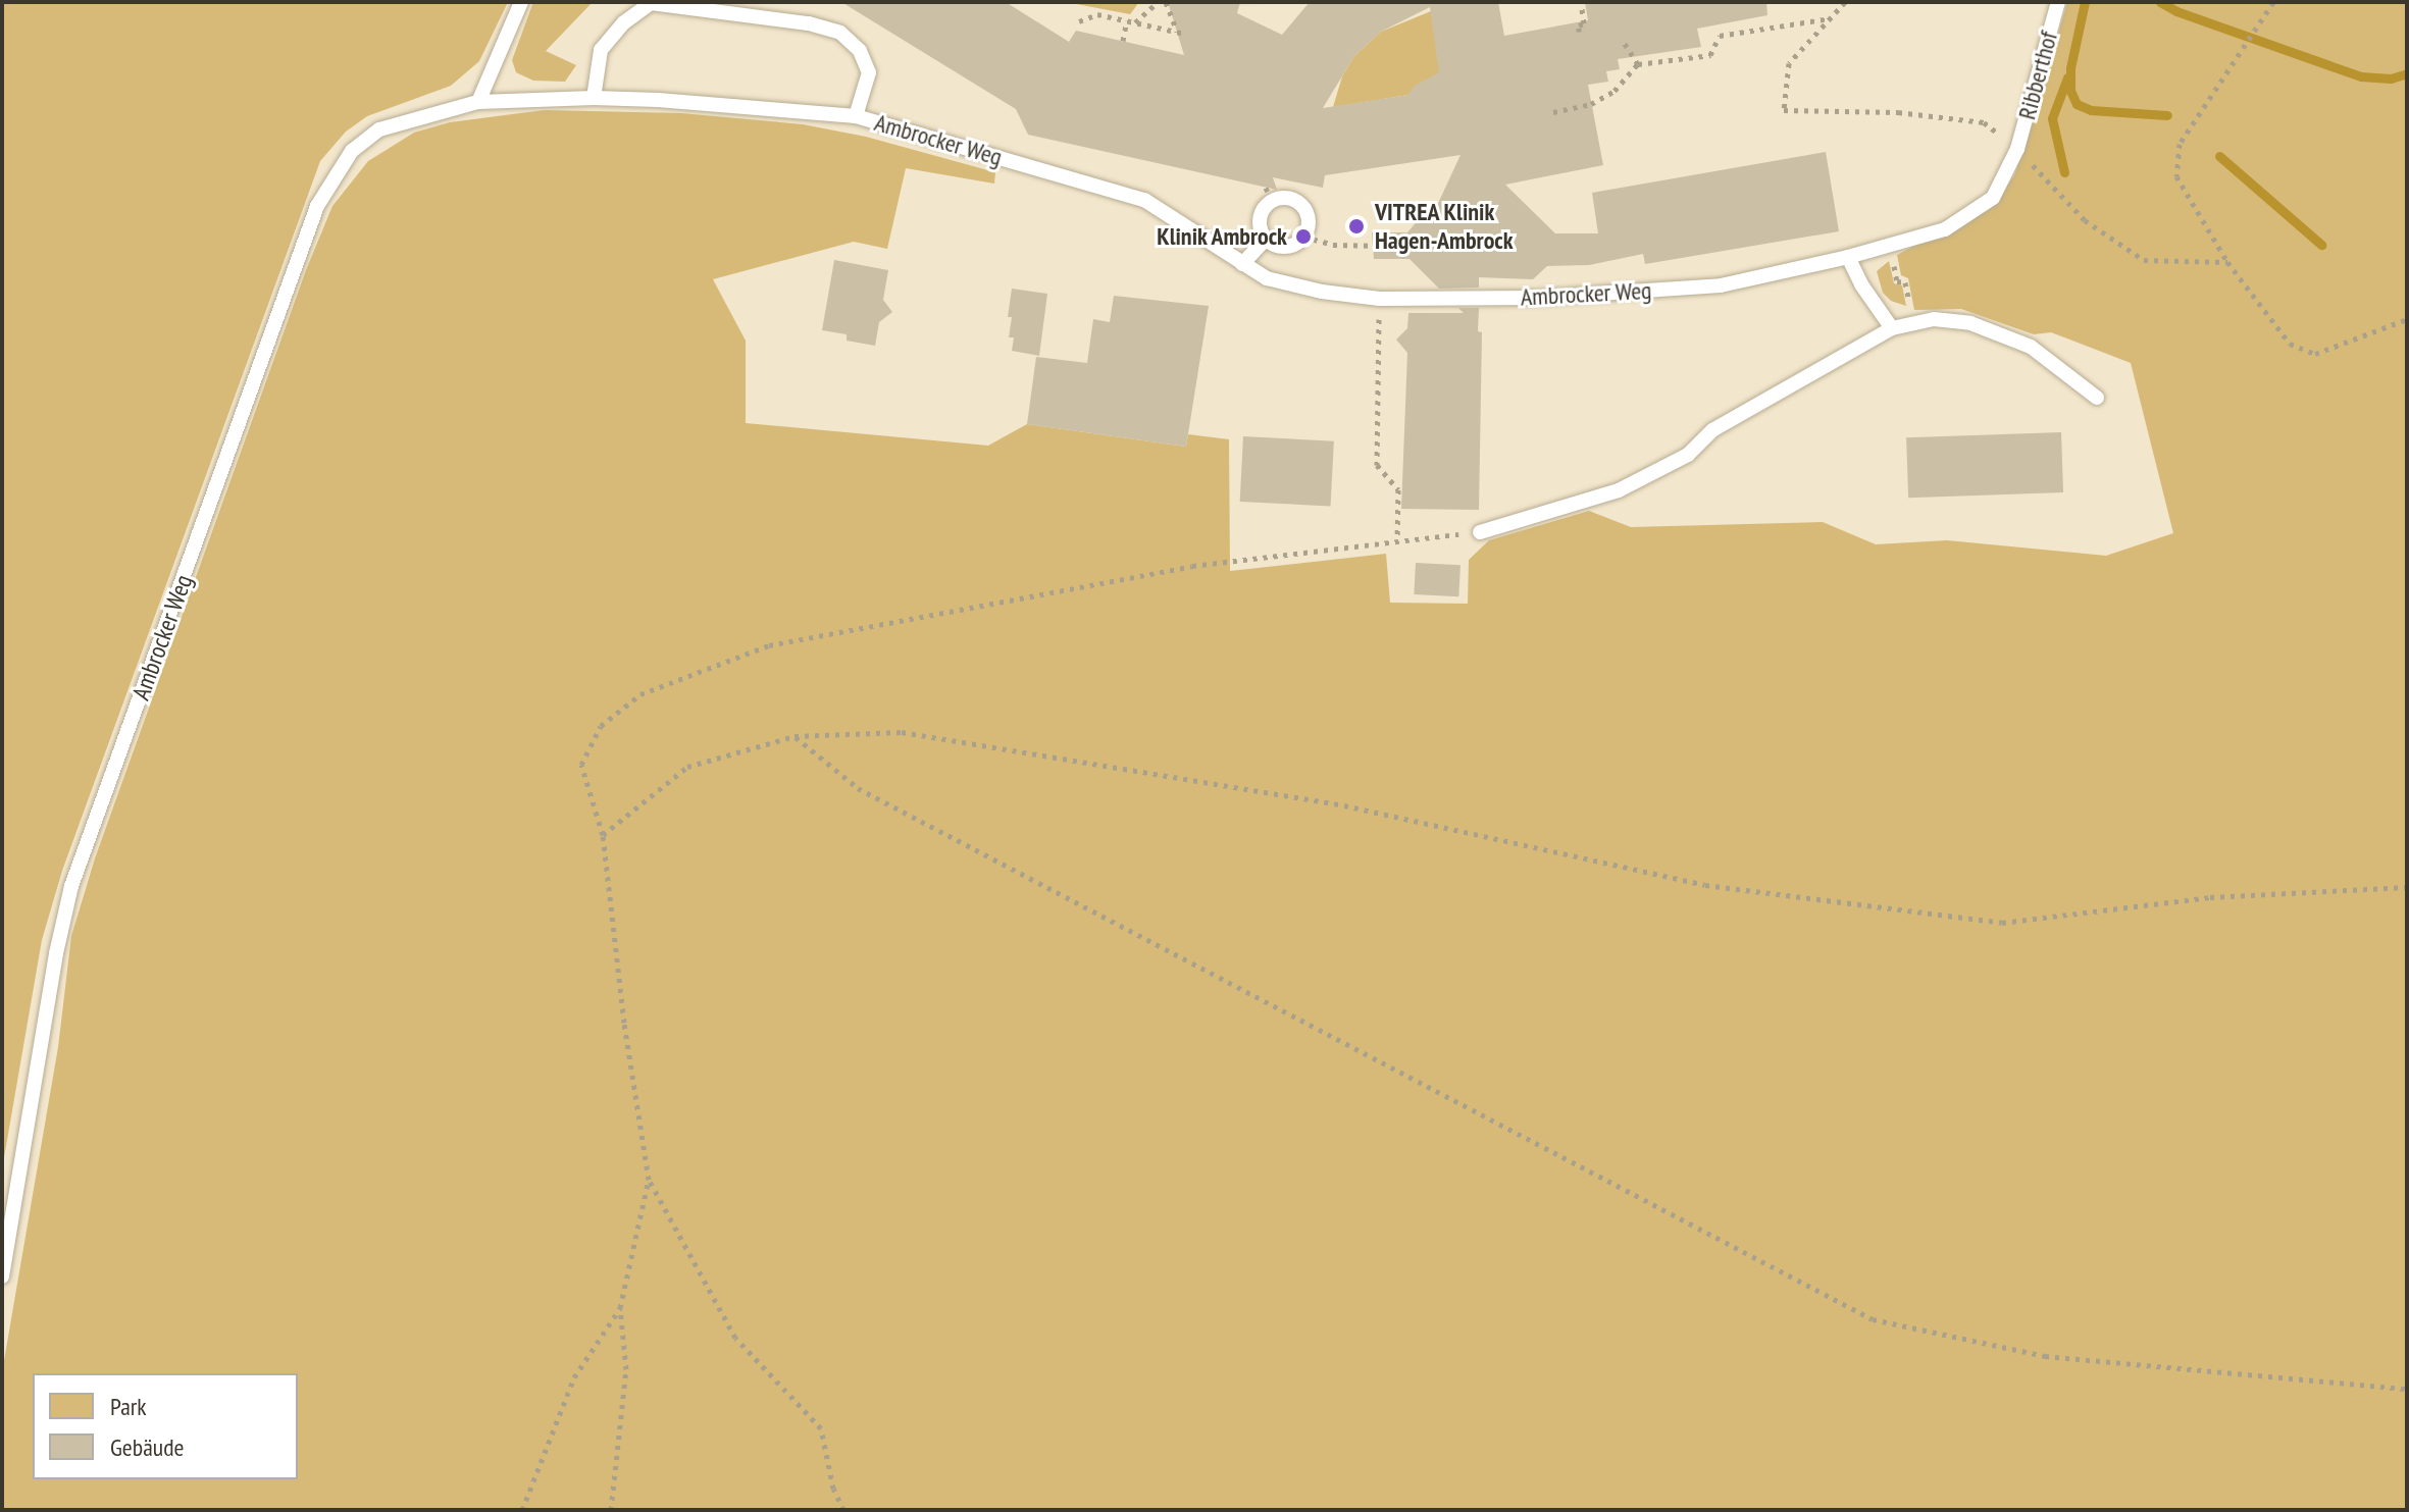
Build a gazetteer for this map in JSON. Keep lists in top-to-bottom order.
{
  "streets": {
    "lane": ["Ribberthof", "Ambrocker Weg"]
  },
  "crossings": [
    ["Ribberthof", "Ambrocker Weg"]
  ],
  "places": ["VITREA Klinik Hagen-Ambrock", "Klinik Ambrock"],
  "legend": ["Park", "Gebäude"]
}
